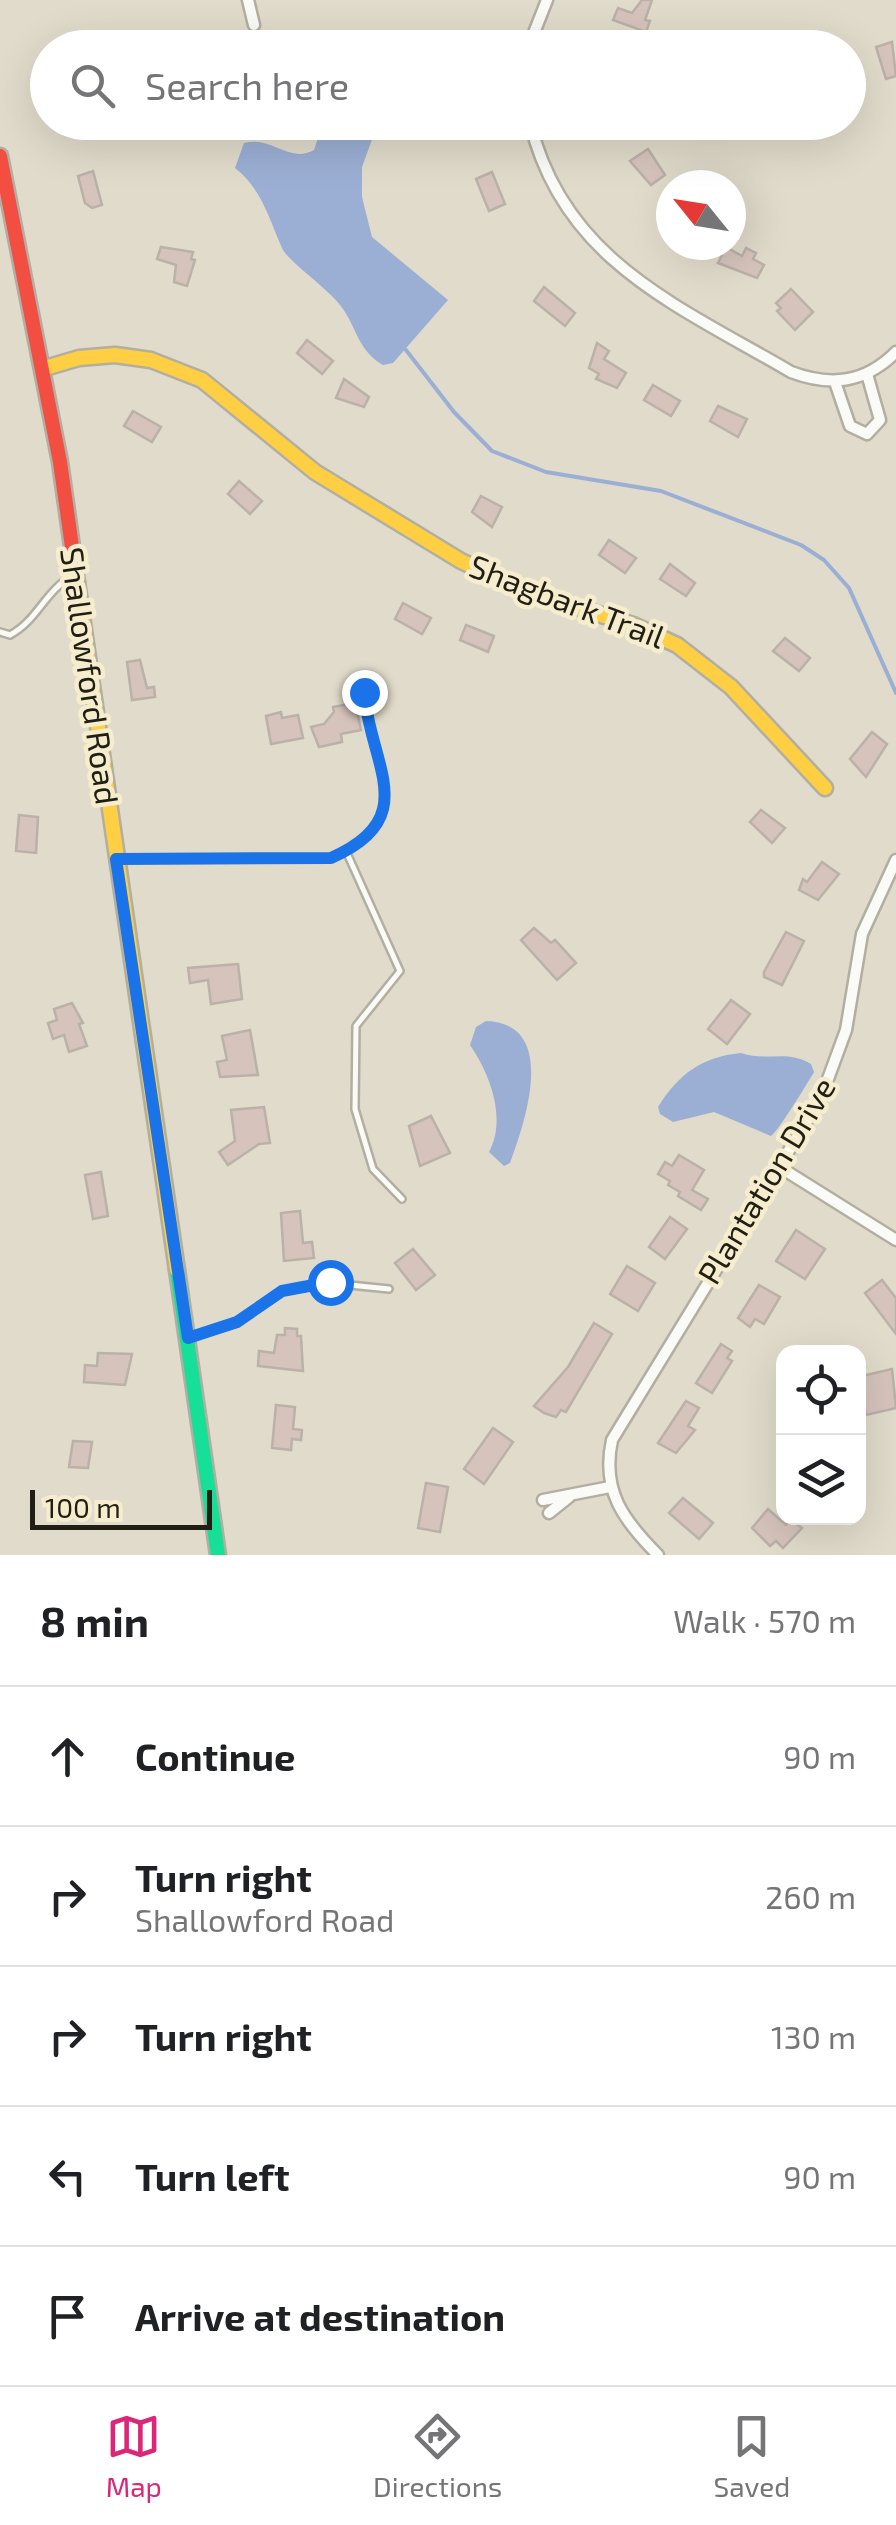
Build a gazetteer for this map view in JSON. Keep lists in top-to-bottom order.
{
  "streets": {
    "street": ["Shagbark Trail", "Shallowford Road", "Plantation Drive"]
  },
  "crossings": [
    ["Shagbark Trail", "Shallowford Road"]
  ],
  "scale_bar": "100 m",
  "north": "top left",
  "page": {
    "search": "Search here",
    "scale": "100 m",
    "heading": ["8 min", "Walk · 570 m"],
    "list": [
      ["Continue", "90 m"],
      ["Turn right", "Shallowford Road", "260 m"],
      ["Turn right", "130 m"],
      ["Turn left", "90 m"],
      "Arrive at destination"
    ],
    "nav": ["Map", "Directions", "Saved"]
  }
}
